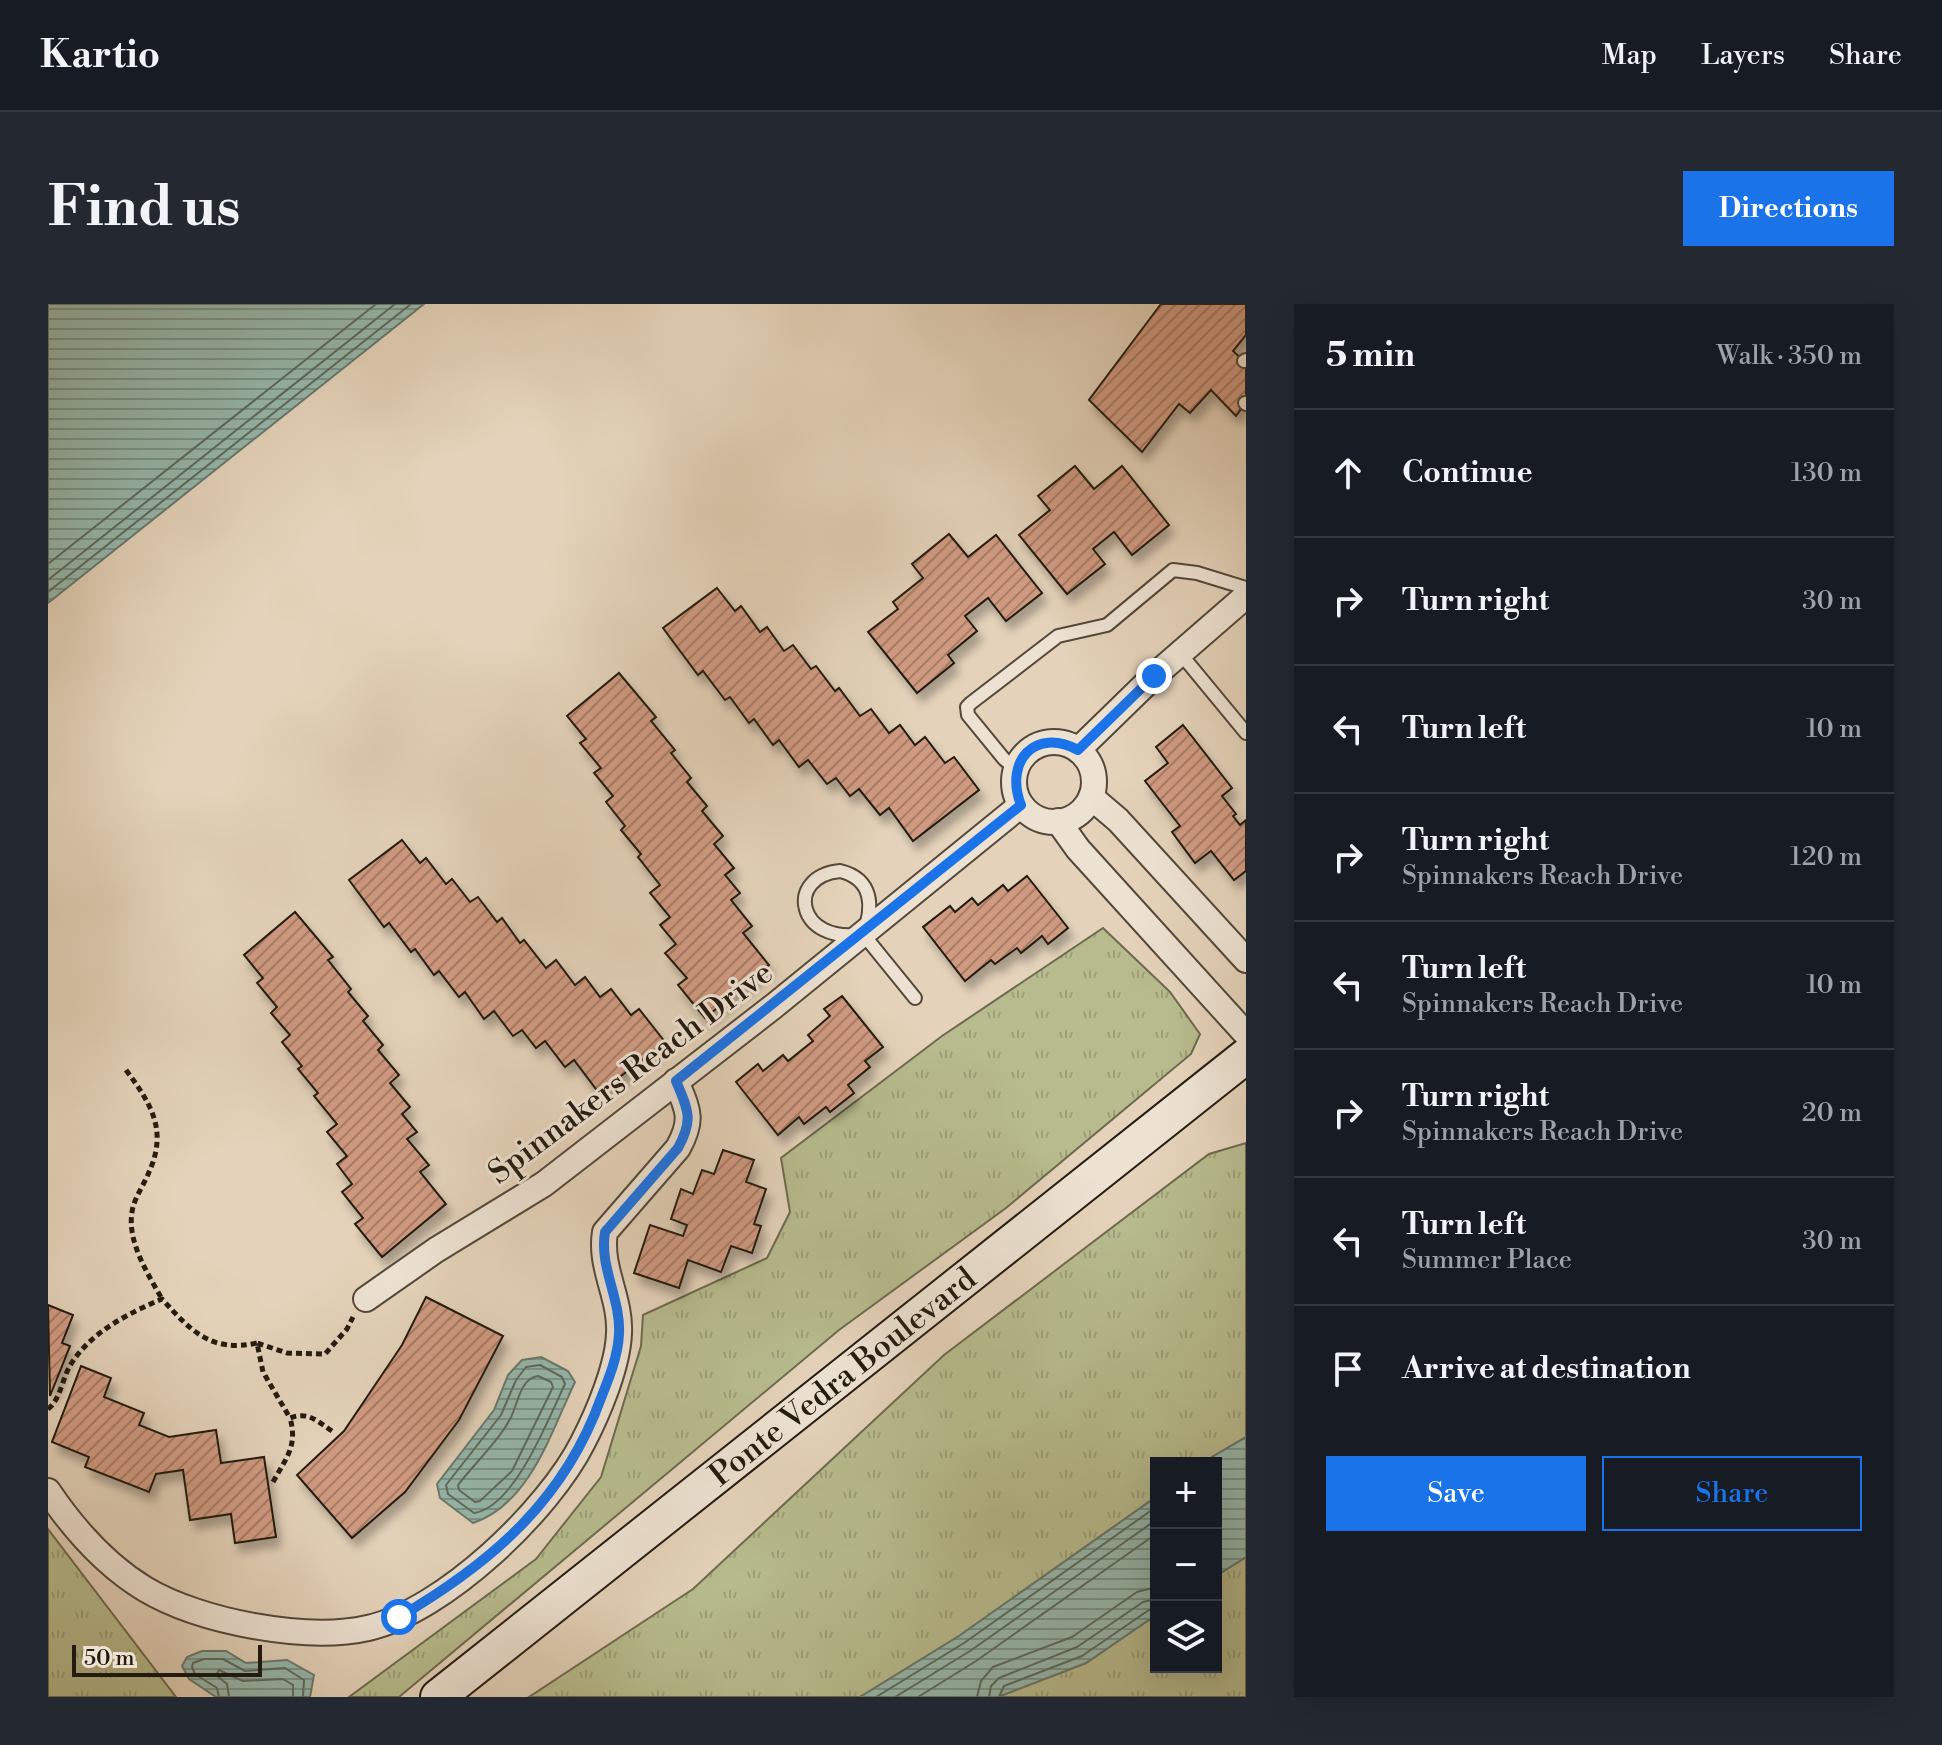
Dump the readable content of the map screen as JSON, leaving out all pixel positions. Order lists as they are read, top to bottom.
{
  "streets": {
    "street": ["Spinnakers Reach Drive", "Ponte Vedra Boulevard"]
  },
  "scale_bar": "50 m",
  "page": {
    "header": "Kartio",
    "nav": ["Map", "Layers", "Share"],
    "buttons": [
      "Directions",
      ["Save", "Share"]
    ],
    "title": "Find us",
    "heading": ["5 min", "Walk · 350 m"],
    "list": [
      ["Continue", "130 m"],
      ["Turn right", "30 m"],
      ["Turn left", "10 m"],
      ["Turn right", "Spinnakers Reach Drive", "120 m"],
      ["Turn left", "Spinnakers Reach Drive", "10 m"],
      ["Turn right", "Spinnakers Reach Drive", "20 m"],
      ["Turn left", "Summer Place", "30 m"],
      "Arrive at destination"
    ],
    "map_buttons": ["+", "−"],
    "scale": "50 m"
  }
}
